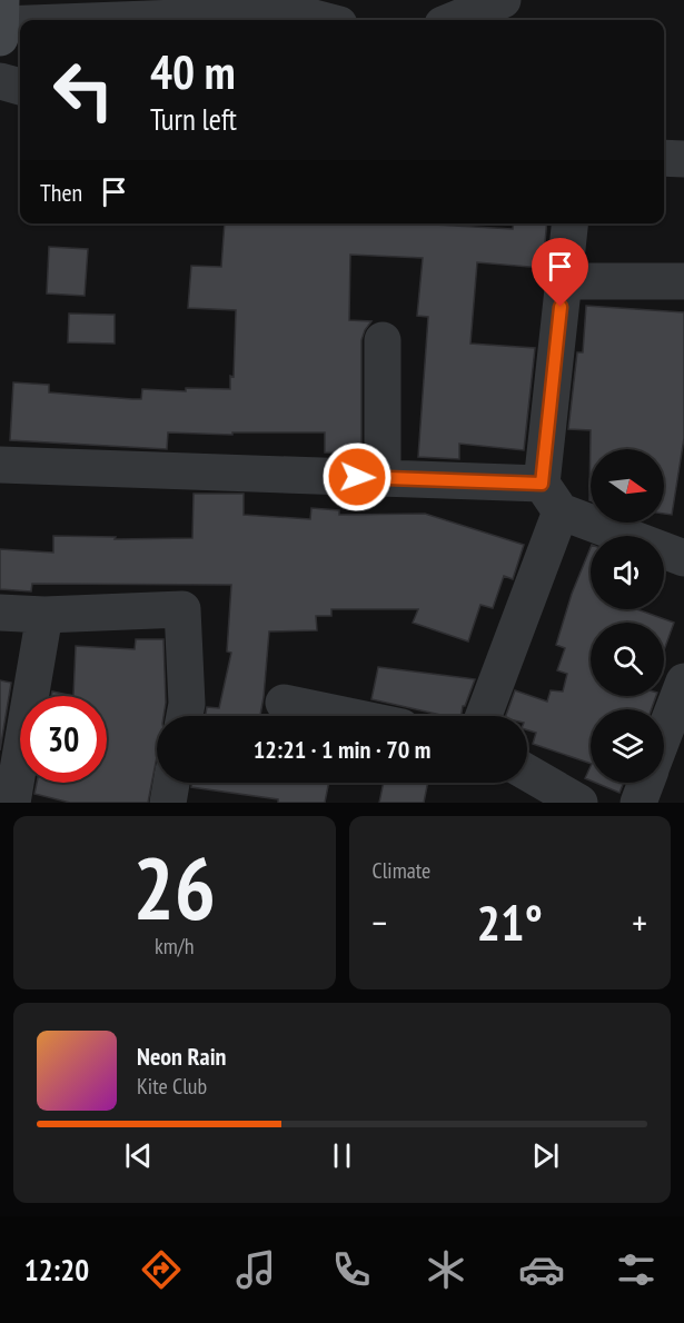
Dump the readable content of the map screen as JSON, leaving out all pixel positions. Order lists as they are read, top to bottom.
{
  "north": "right",
  "page": {
    "turn": ["40 m", "Turn left"],
    "then": "Then",
    "limit": "30",
    "trip": "12:21 · 1 min · 70 m",
    "tile": [
      ["26", "km/h"],
      "Climate"
    ],
    "heat": ["−", "21°", "+"],
    "song": ["Neon Rain", "Kite Club"],
    "tabs": "12:20"
  }
}
